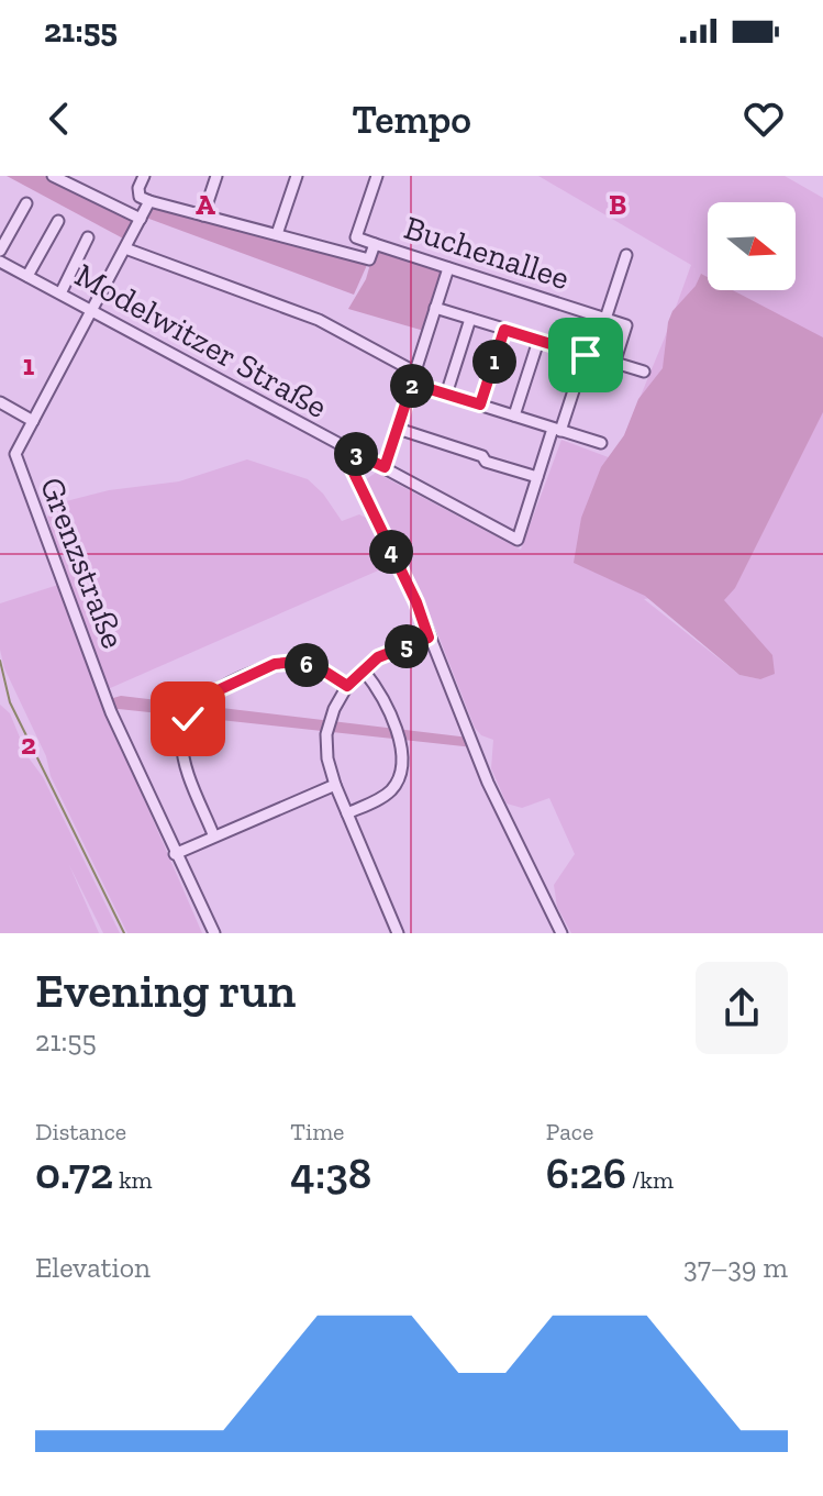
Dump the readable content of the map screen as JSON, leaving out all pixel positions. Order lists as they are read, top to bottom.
{
  "streets": {
    "street": ["Buchenallee", "Modelwitzer Straße", "Grenzstraße"]
  },
  "crossings": [
    ["Buchenallee", "Grenzstraße"],
    ["Modelwitzer Straße", "Grenzstraße"]
  ],
  "north": "right",
  "page": {
    "status": "21:55",
    "header": "Tempo",
    "pins": [
      "1",
      "2",
      "3",
      "4",
      "5",
      "6"
    ],
    "heading": ["Evening run", "21:55"],
    "stats": [
      ["Distance", "0.72 km"],
      ["Time", "4:38"],
      ["Pace", "6:26 /km"]
    ],
    "chart": ["Elevation", "37–39 m"]
  },
  "grid": {
    "columns": ["A", "B"],
    "rows": ["1", "2"]
  }
}
